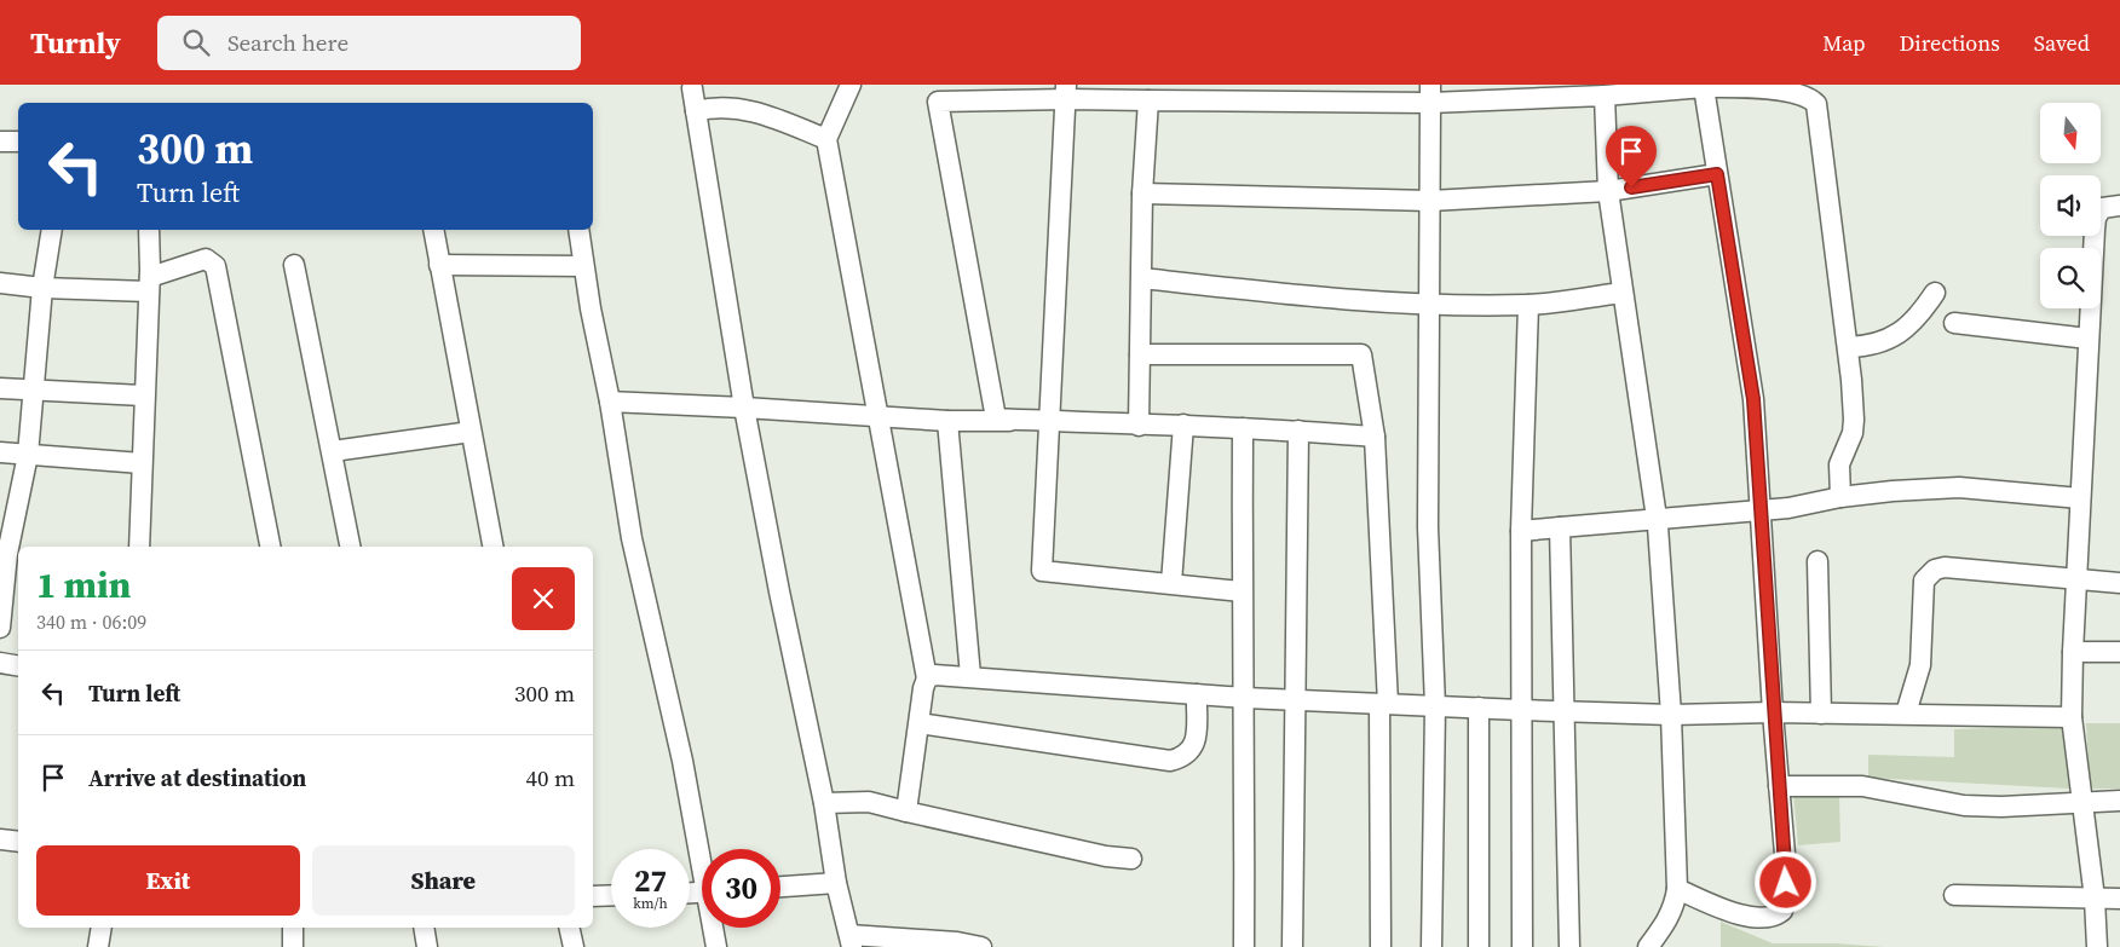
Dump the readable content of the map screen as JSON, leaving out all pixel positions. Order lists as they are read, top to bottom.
{
  "north": "bottom",
  "page": {
    "header": "Turnly",
    "search": "Search here",
    "nav": ["Map", "Directions", "Saved"],
    "turn": ["300 m", "Turn left"],
    "heading": ["1 min", "340 m · 06:09"],
    "list": [
      {
        "name": "Turn left",
        "value": "300 m"
      },
      {
        "name": "Arrive at destination",
        "value": "40 m"
      }
    ],
    "buttons": ["Exit", "Share"],
    "speed": "27 km/h",
    "limit": "30"
  }
}
